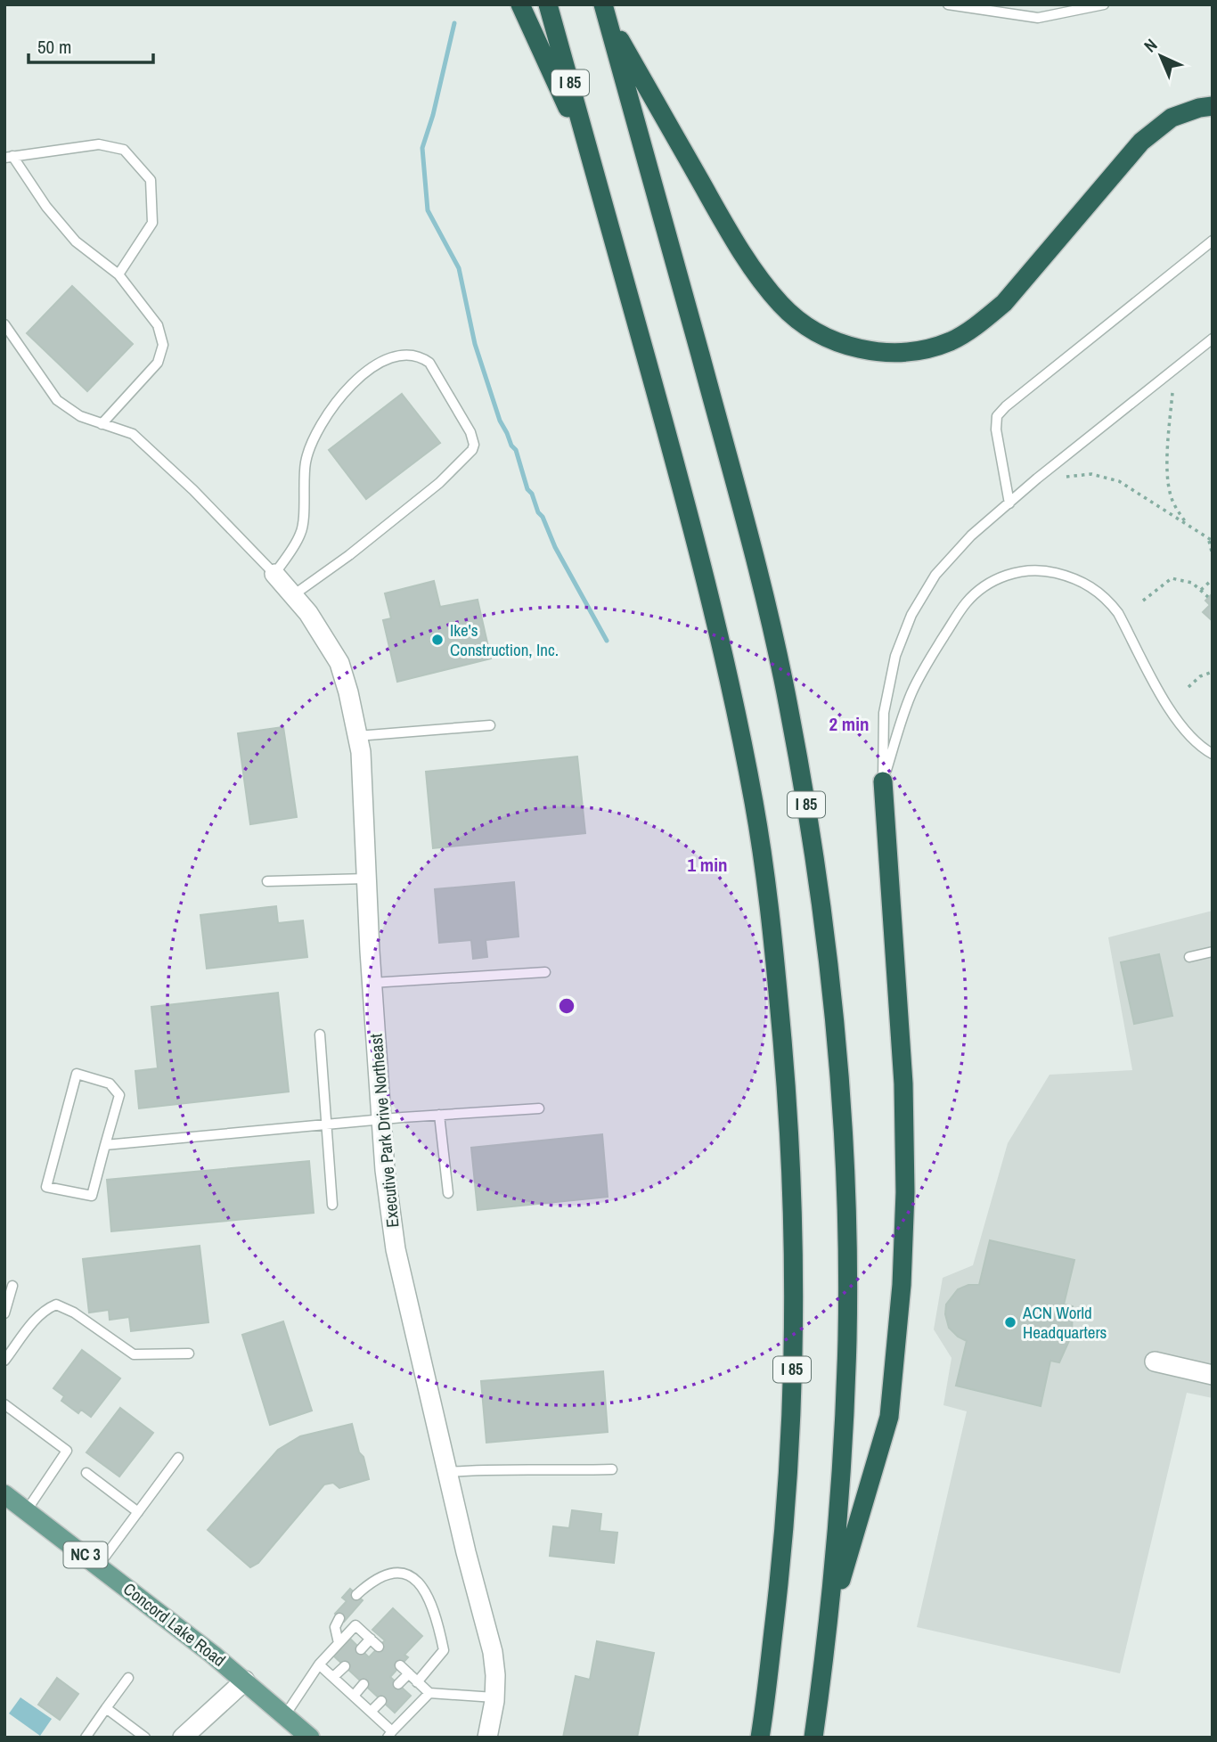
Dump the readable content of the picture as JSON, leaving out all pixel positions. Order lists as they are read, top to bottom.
{
  "streets": {
    "highway": ["I 85"],
    "main road": ["NC 3", "Concord Lake Road"],
    "street": ["Executive Park Drive Northeast"]
  },
  "places": ["Ike's Construction, Inc.", "ACN World Headquarters"],
  "scale_bar": "50 m",
  "north": "top left",
  "rings": ["2 min", "1 min"]
}
